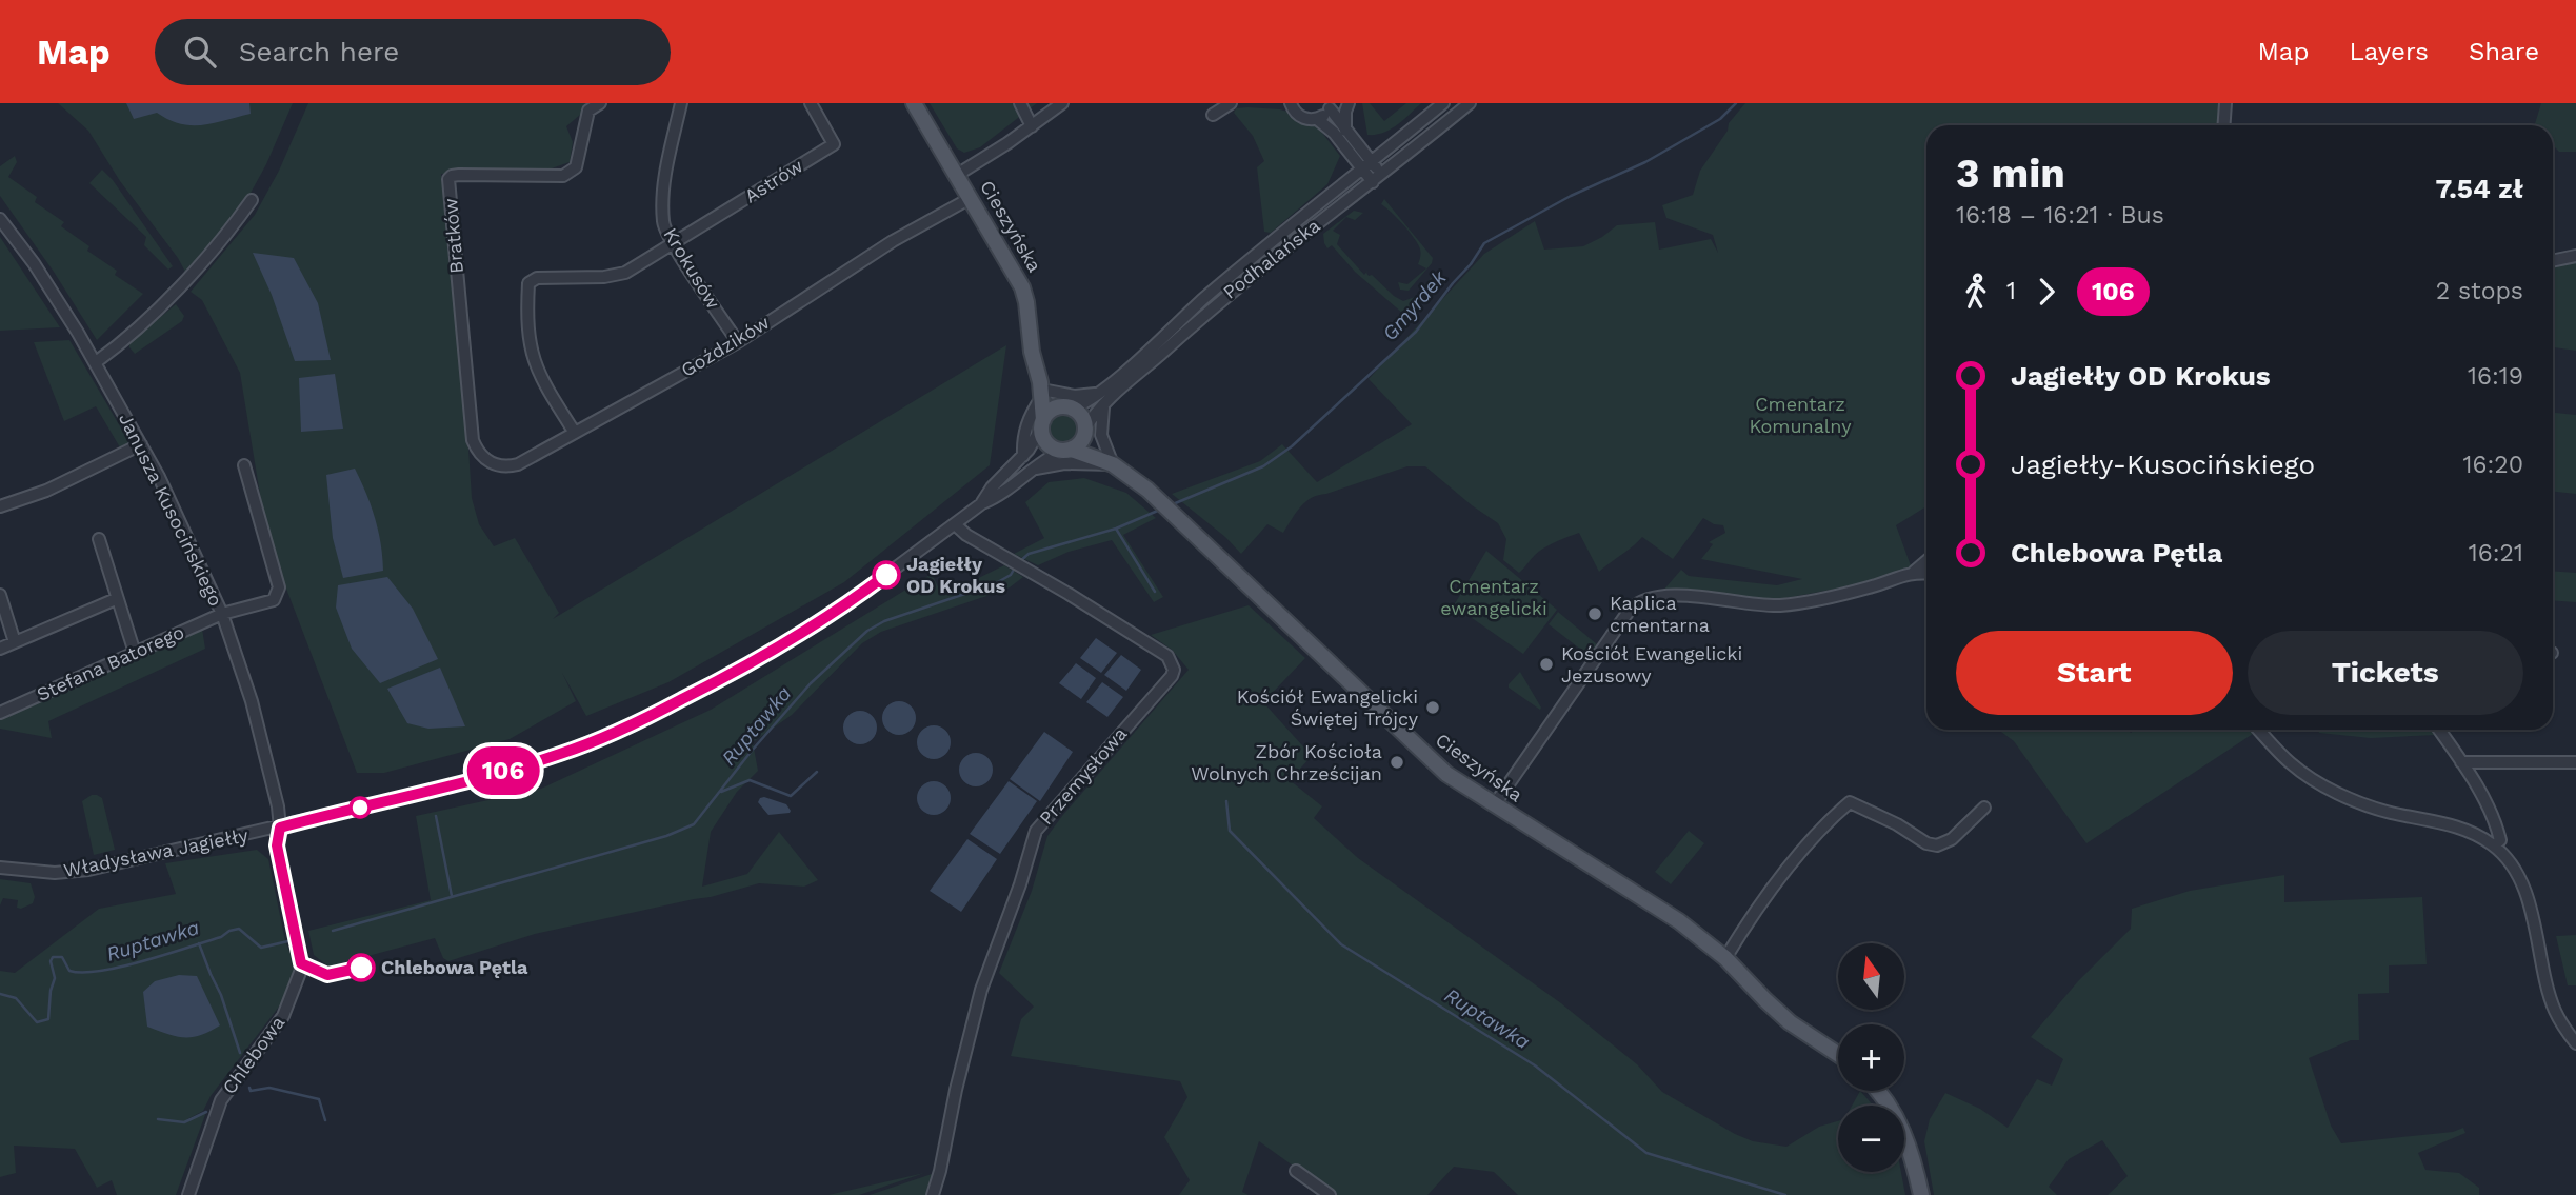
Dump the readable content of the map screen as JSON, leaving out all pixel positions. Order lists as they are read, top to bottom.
{
  "streets": {
    "main road": ["Cieszyńska"],
    "street": [
      "Astrów",
      "Bratków",
      "Podhalańska",
      "Krokusów",
      "Goździków",
      "Janusza Kusocińskiego",
      "Stefana Batorego",
      "Przemysłowa",
      "Władysława Jagiełły",
      "Chlebowa"
    ]
  },
  "crossings": [
    ["Astrów", "Krokusów"],
    ["Cieszyńska", "Podhalańska"],
    ["Cieszyńska", "Goździków"],
    ["Cieszyńska", "Władysława Jagiełły"],
    ["Bratków", "Goździków"],
    ["Podhalańska", "Władysława Jagiełły"],
    ["Krokusów", "Goździków"],
    ["Janusza Kusocińskiego", "Stefana Batorego"],
    ["Janusza Kusocińskiego", "Władysława Jagiełły"],
    ["Janusza Kusocińskiego", "Chlebowa"],
    ["Przemysłowa", "Władysława Jagiełły"],
    ["Władysława Jagiełły", "Chlebowa"]
  ],
  "water": ["Gmyrdek", "Ruptawka"],
  "parks": ["Cmentarz Komunalny", "Cmentarz ewangelicki"],
  "places": [
    "Jagiełły OD Krokus",
    "Kaplica cmentarna",
    "Kościół Ewangelicki Jezusowy",
    "Kościół Ewangelicki Świętej Trójcy",
    "Zbór Kościoła Wolnych Chrześcijan",
    "Chlebowa Pętla"
  ],
  "lines": ["bus line 106"],
  "north": "top",
  "page": {
    "header": "Map",
    "search": "Search here",
    "nav": ["Map", "Layers", "Share"],
    "on_map": "106",
    "heading": ["3 min", "16:18 – 16:21 · Bus", "7.54 zł"],
    "legs": ["1", "106", "2 stops"],
    "list": [
      {
        "name": "Jagiełły OD Krokus",
        "value": "16:19"
      },
      {
        "name": "Jagiełły-Kusocińskiego",
        "value": "16:20"
      },
      {
        "name": "Chlebowa Pętla",
        "value": "16:21"
      }
    ],
    "buttons": ["Start", "Tickets"],
    "map_buttons": ["+", "−"]
  }
}
